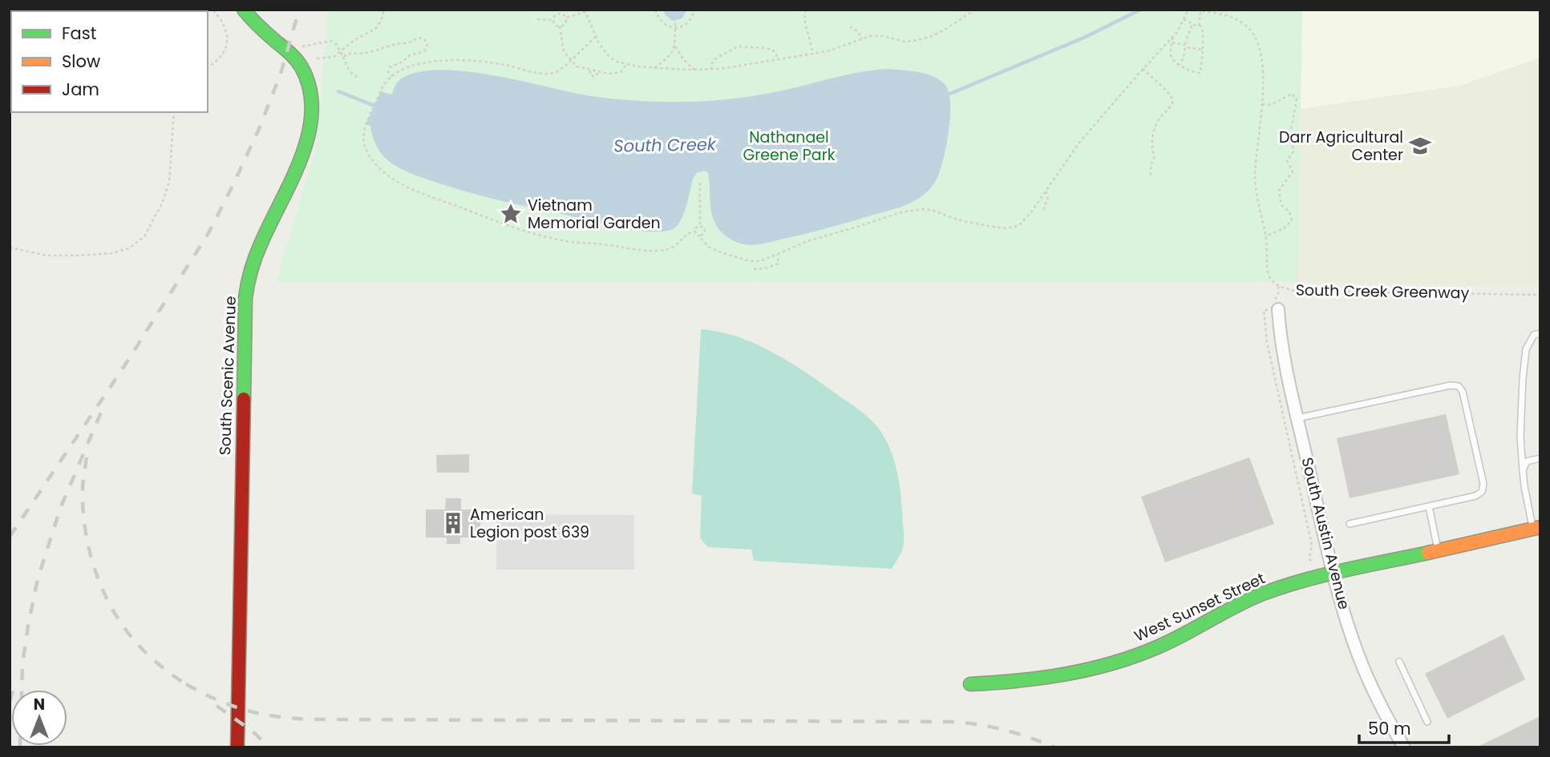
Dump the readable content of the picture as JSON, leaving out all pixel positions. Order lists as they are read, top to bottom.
{
  "streets": {
    "main road": ["South Scenic Avenue", "West Sunset Street"],
    "street": ["South Austin Avenue"],
    "path": ["South Creek Greenway"]
  },
  "crossings": [
    ["South Austin Avenue", "West Sunset Street"]
  ],
  "water": ["South Creek"],
  "parks": ["Nathanael Greene Park"],
  "places": {
    "school or university": ["Darr Agricultural Center"],
    "place": ["Vietnam Memorial Garden"],
    "building": ["American Legion post 639"]
  },
  "legend": ["Fast", "Slow", "Jam"],
  "scale_bar": "50 m",
  "north": "top"
}
